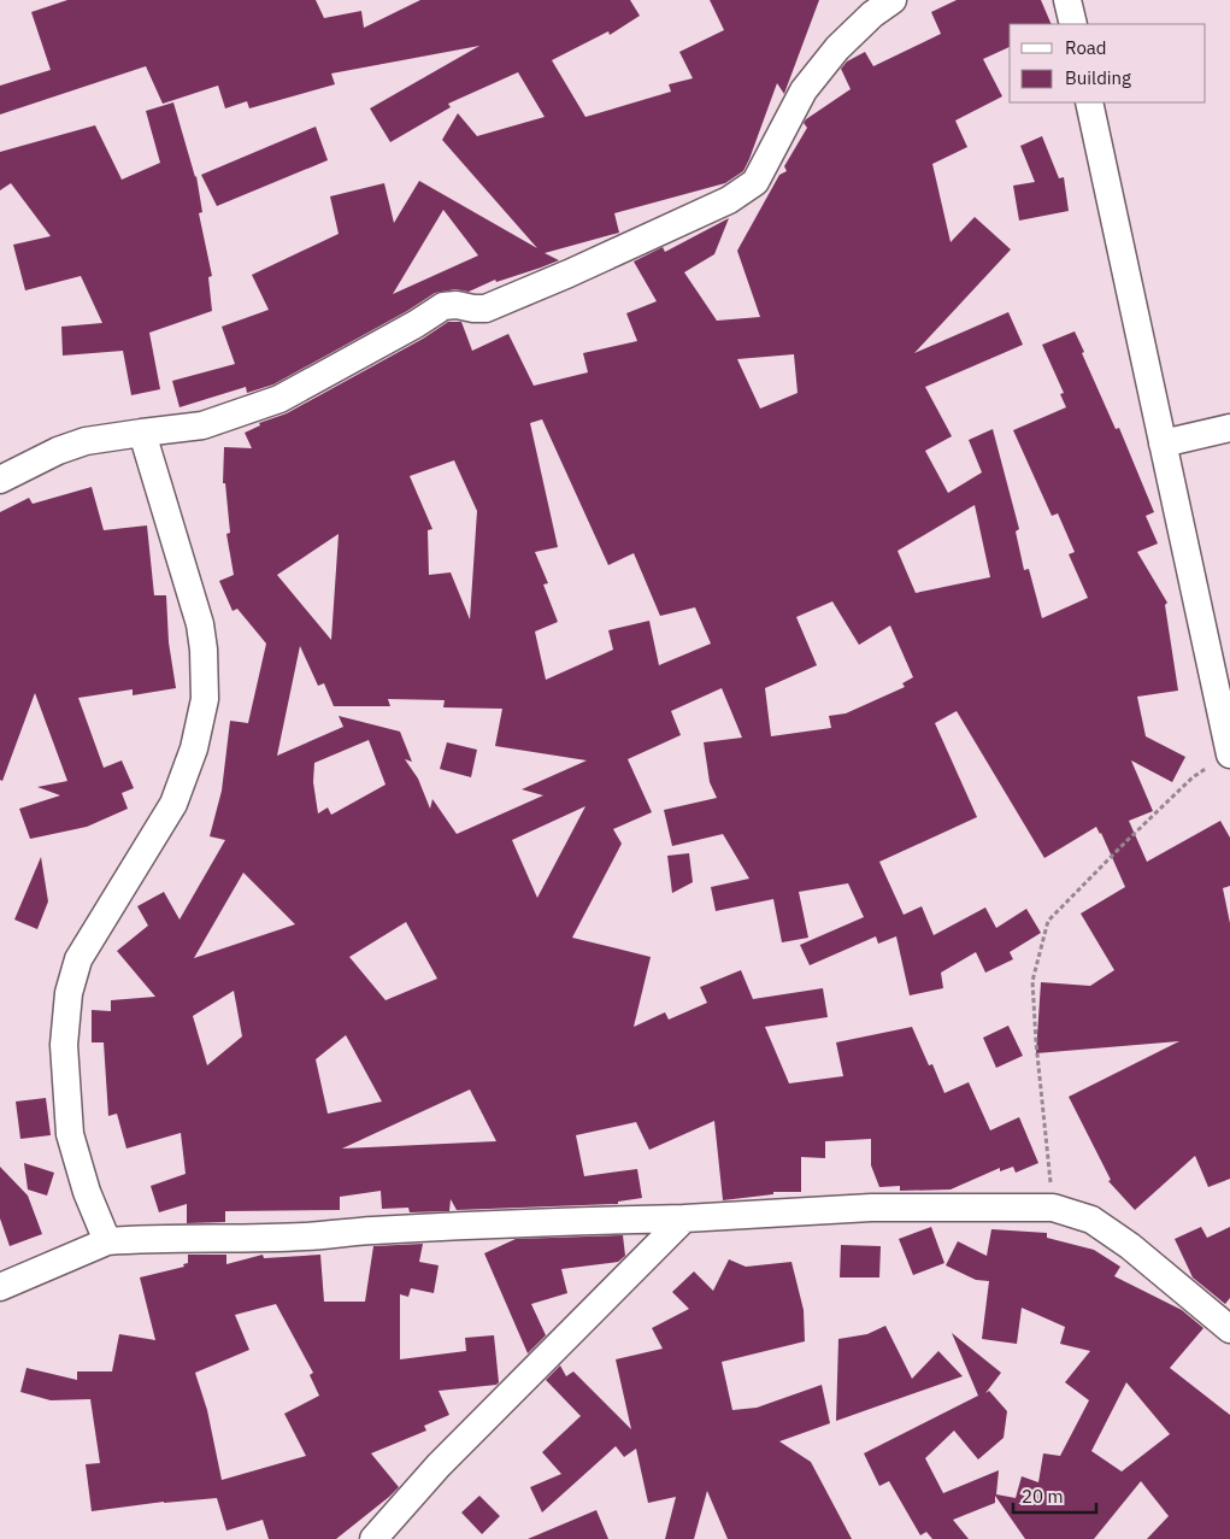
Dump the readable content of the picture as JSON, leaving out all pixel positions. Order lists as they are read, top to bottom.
{
  "legend": ["Road", "Building"],
  "scale_bar": "20 m"
}
